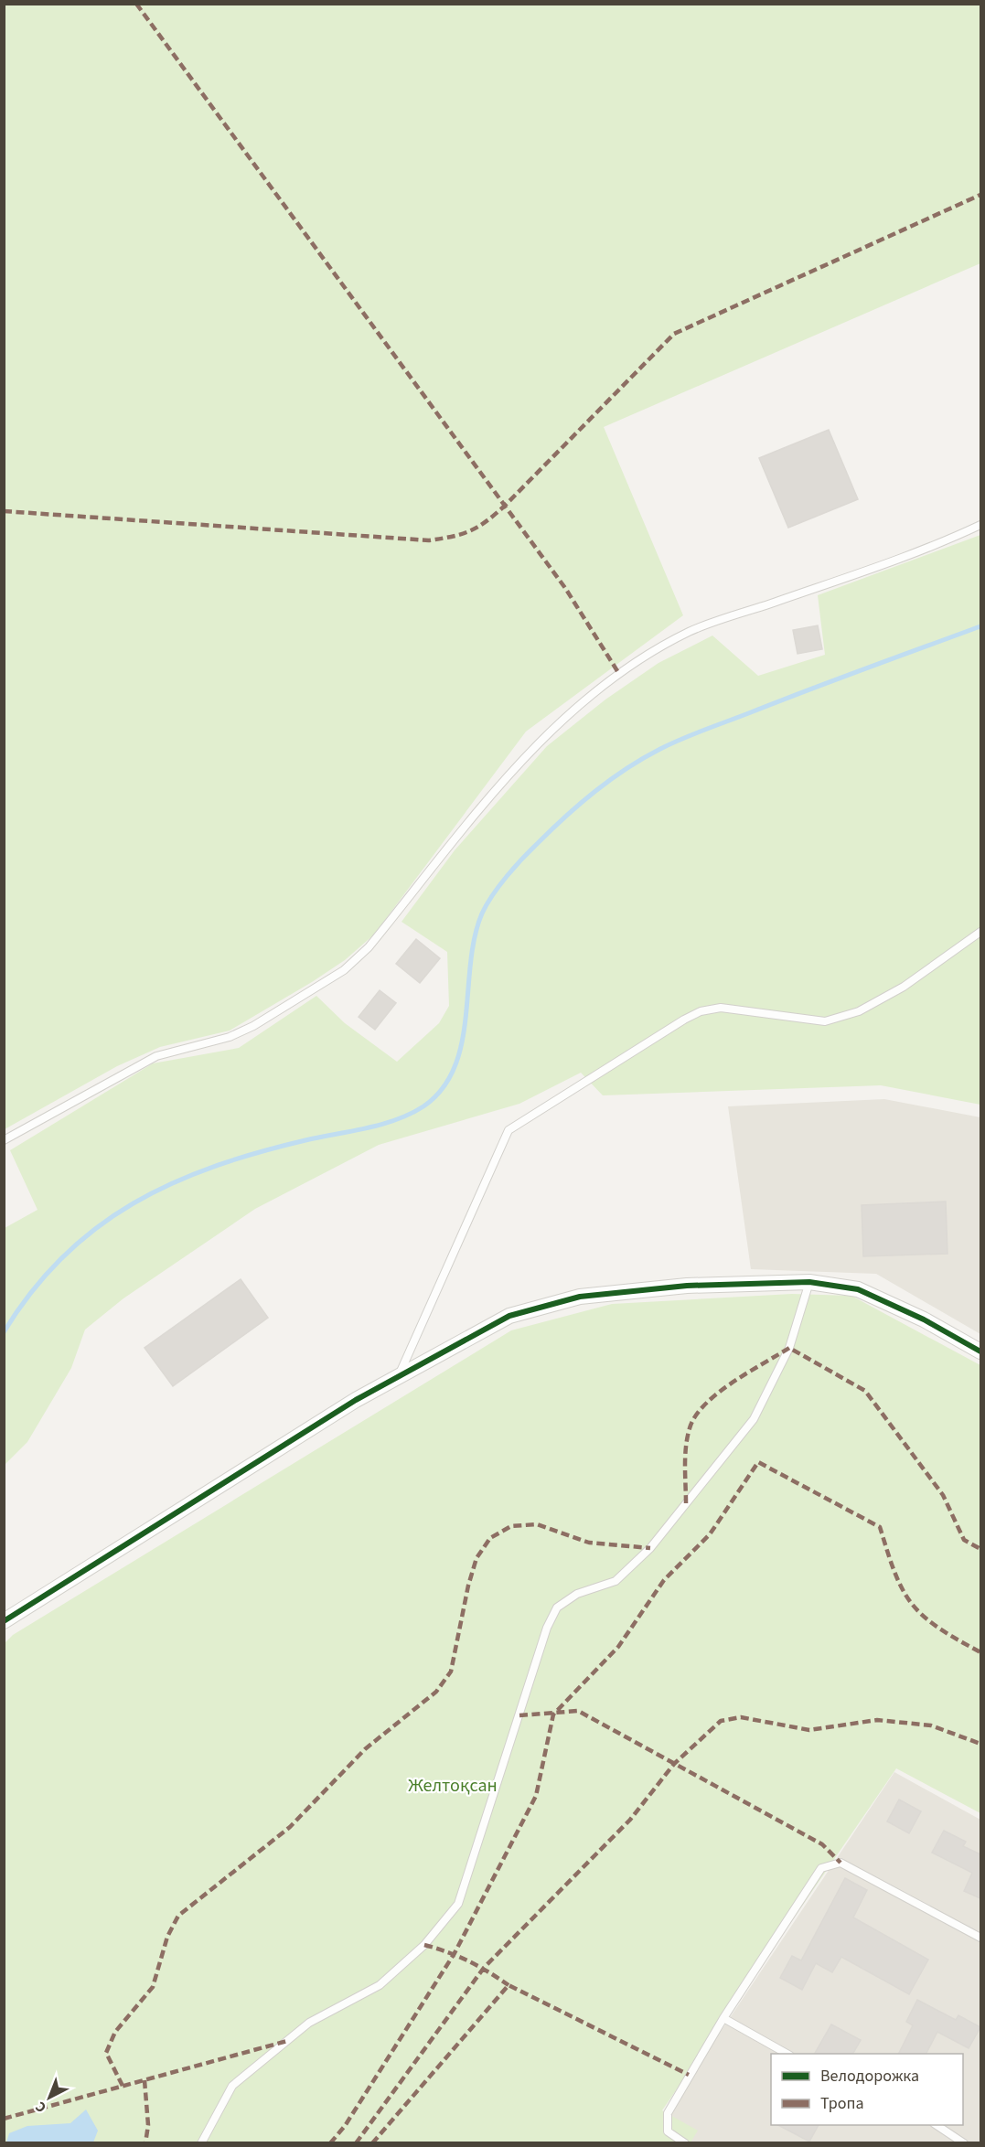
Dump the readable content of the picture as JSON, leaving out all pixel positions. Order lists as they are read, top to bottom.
{
  "parks": ["Желтоқсан"],
  "legend": ["Велодорожка", "Тропа"],
  "north": "bottom left"
}
